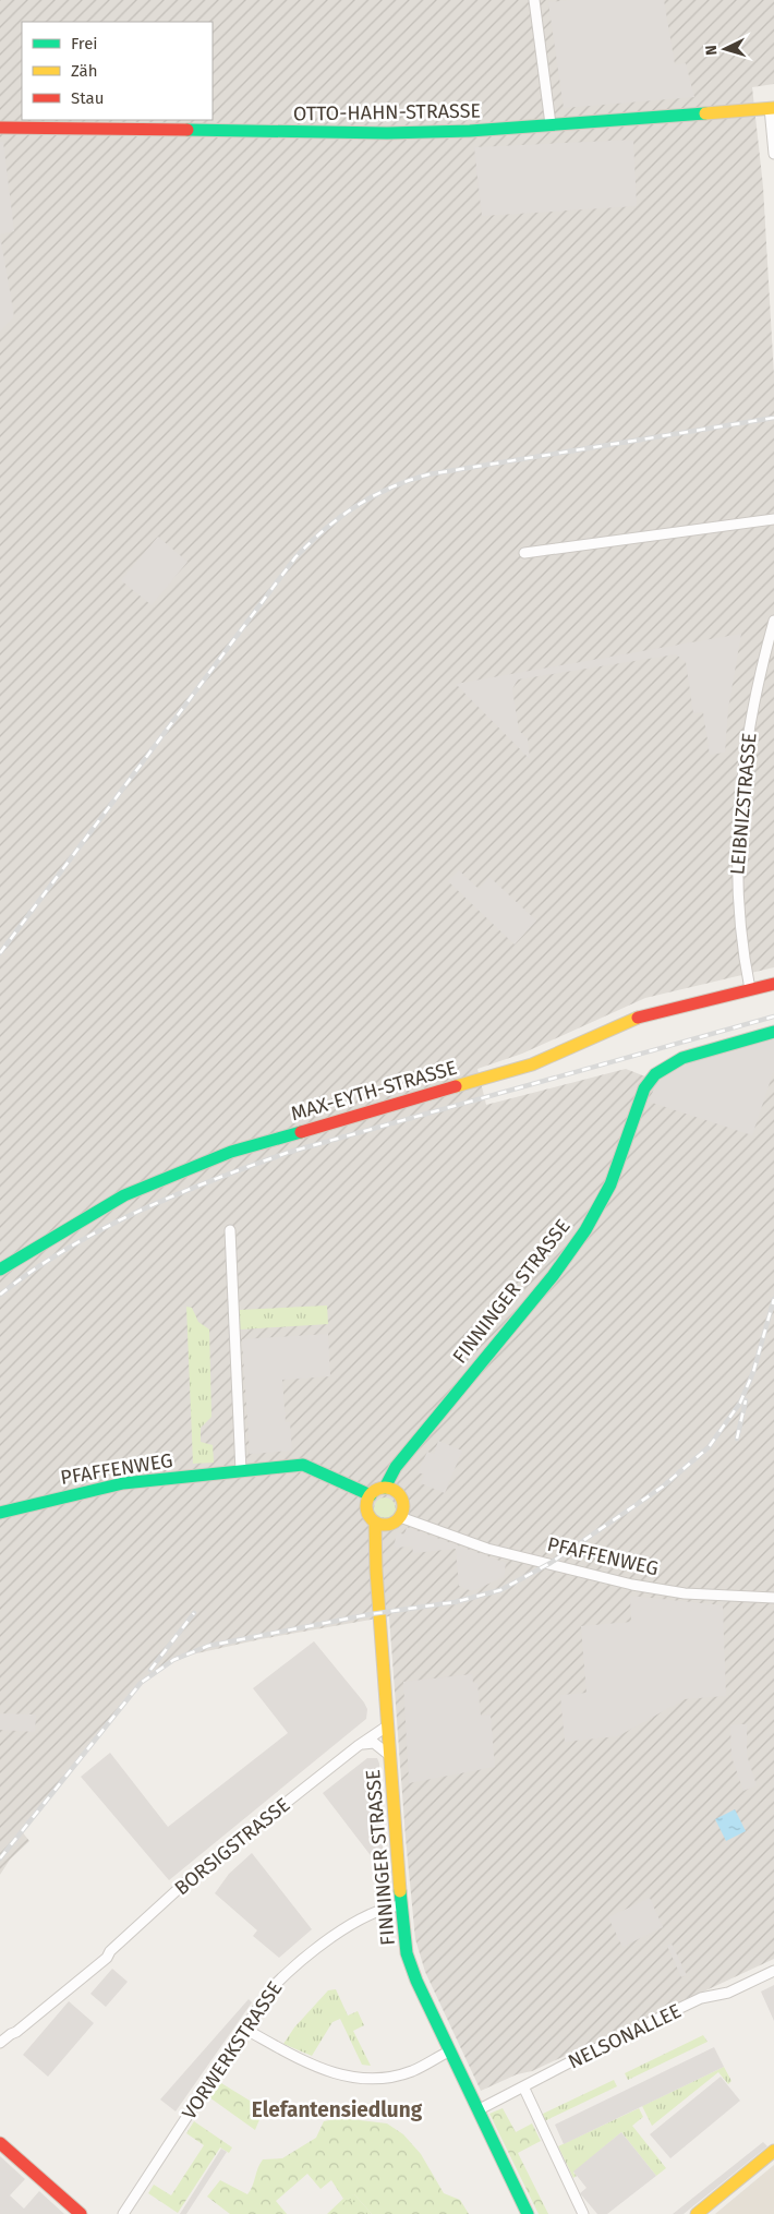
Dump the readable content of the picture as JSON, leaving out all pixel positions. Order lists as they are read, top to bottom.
{
  "streets": {
    "street": [
      "OTTO-HAHN-STRASSE",
      "LEIBNIZSTRASSE",
      "MAX-EYTH-STRASSE",
      "FINNINGER STRASSE",
      "PFAFFENWEG",
      "BORSIGSTRASSE",
      "NELSONALLEE",
      "VORWERKSTRASSE"
    ]
  },
  "crossings": [
    ["LEIBNIZSTRASSE", "MAX-EYTH-STRASSE"],
    ["FINNINGER STRASSE", "PFAFFENWEG"],
    ["FINNINGER STRASSE", "BORSIGSTRASSE"],
    ["FINNINGER STRASSE", "NELSONALLEE"],
    ["FINNINGER STRASSE", "VORWERKSTRASSE"]
  ],
  "districts": ["Elefantensiedlung"],
  "legend": ["Frei", "Zäh", "Stau"],
  "north": "left"
}
